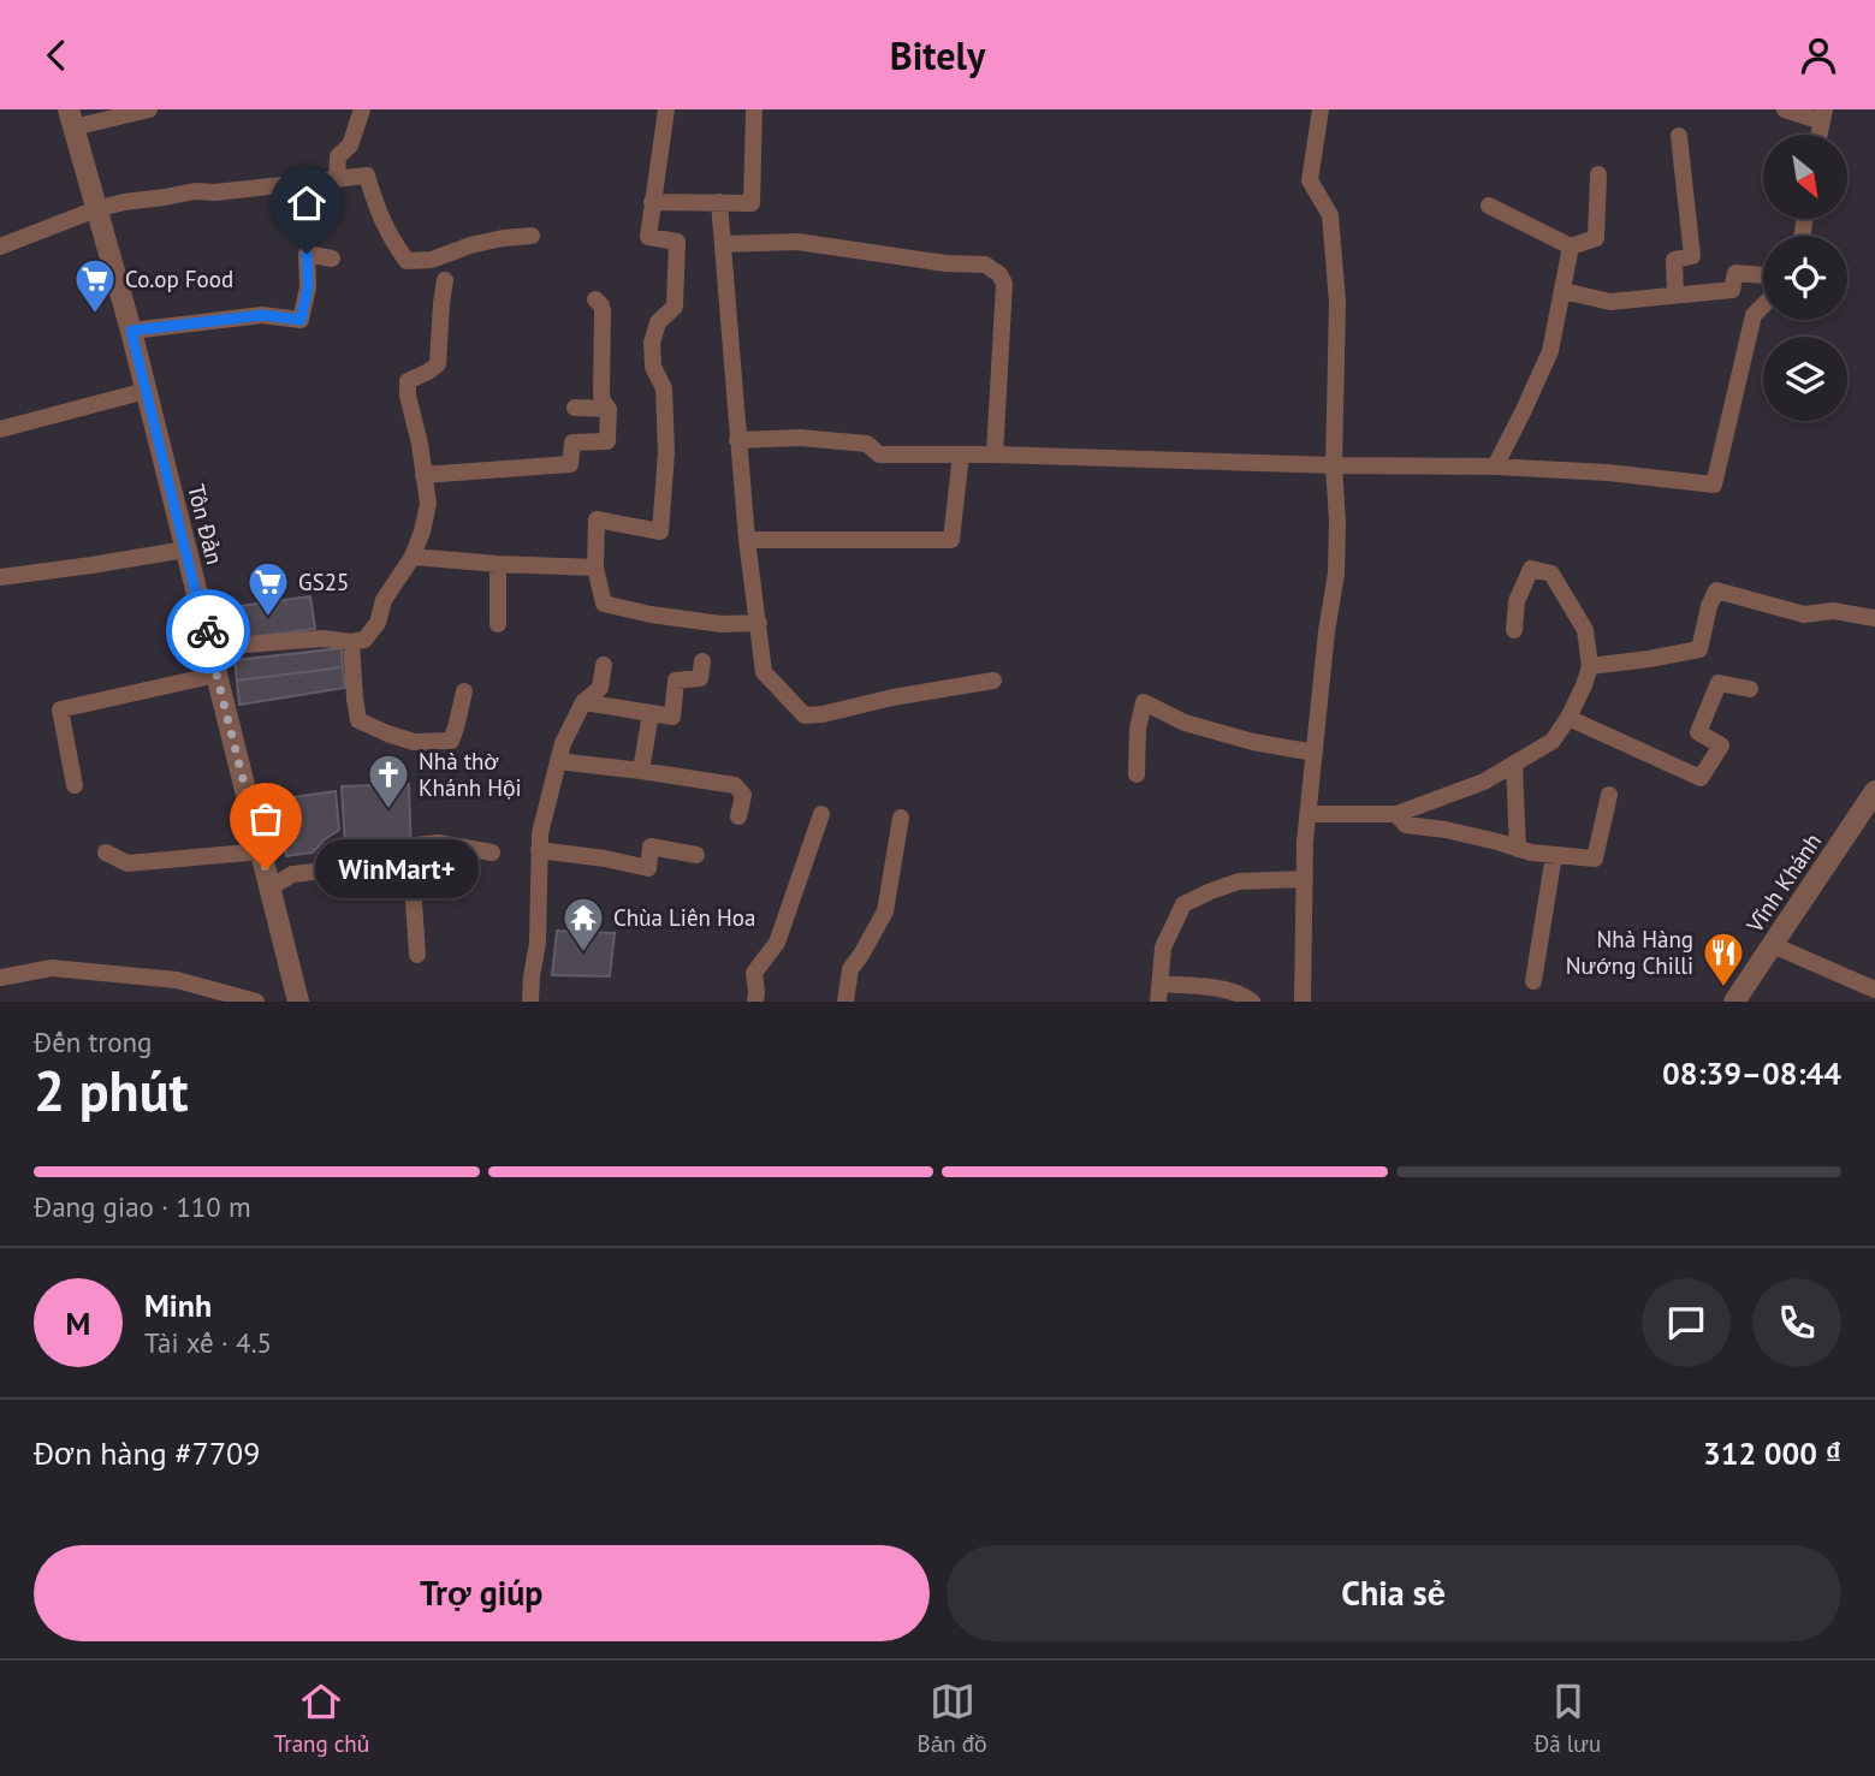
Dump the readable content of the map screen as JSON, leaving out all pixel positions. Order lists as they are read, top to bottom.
{
  "streets": {
    "street": ["Tôn Đản", "Vĩnh Khánh"]
  },
  "places": {
    "supermarket": ["Co.op Food", "GS25"],
    "church": ["Nhà thờ Khánh Hội"],
    "other": ["WinMart+"],
    "temple": ["Chùa Liên Hoa"],
    "restaurant": ["Nhà Hàng Nướng Chilli"]
  },
  "north": "bottom right",
  "page": {
    "header": "Bitely",
    "bubble": "WinMart+",
    "heading": ["2 phút", "Đến trong", "08:39–08:44"],
    "panel": [
      "Minh",
      "Tài xế · 4.5",
      "Đơn hàng #7709",
      "312 000 ₫"
    ],
    "bar": "Đang giao · 110 m",
    "round": "M",
    "buttons": ["Trợ giúp", "Chia sẻ"],
    "tabs": ["Trang chủ", "Bản đồ", "Đã lưu"]
  }
}
